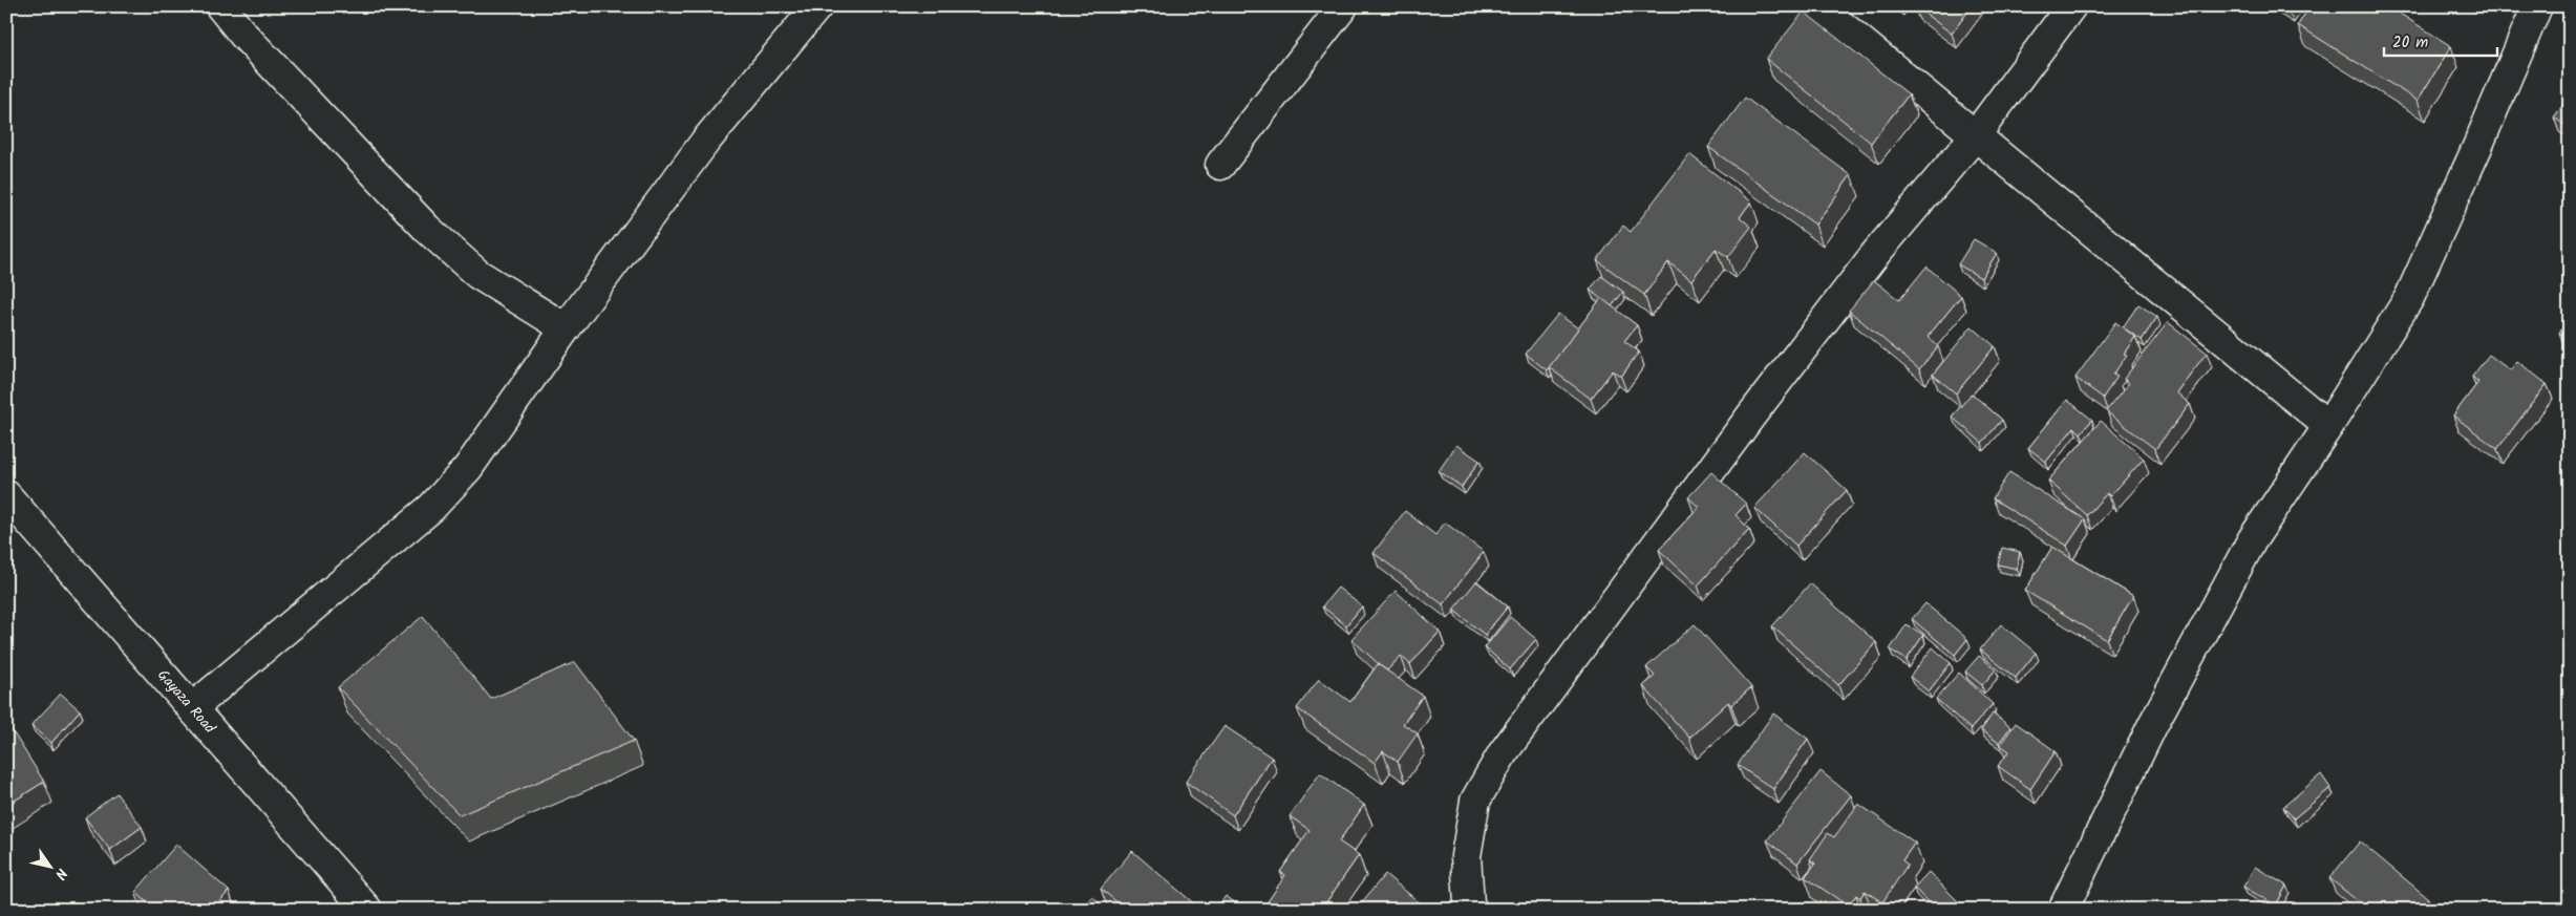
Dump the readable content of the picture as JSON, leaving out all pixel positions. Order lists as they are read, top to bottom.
{
  "streets": {
    "street": ["Gayaza Road"]
  },
  "scale_bar": "20 m",
  "north": "bottom right"
}
